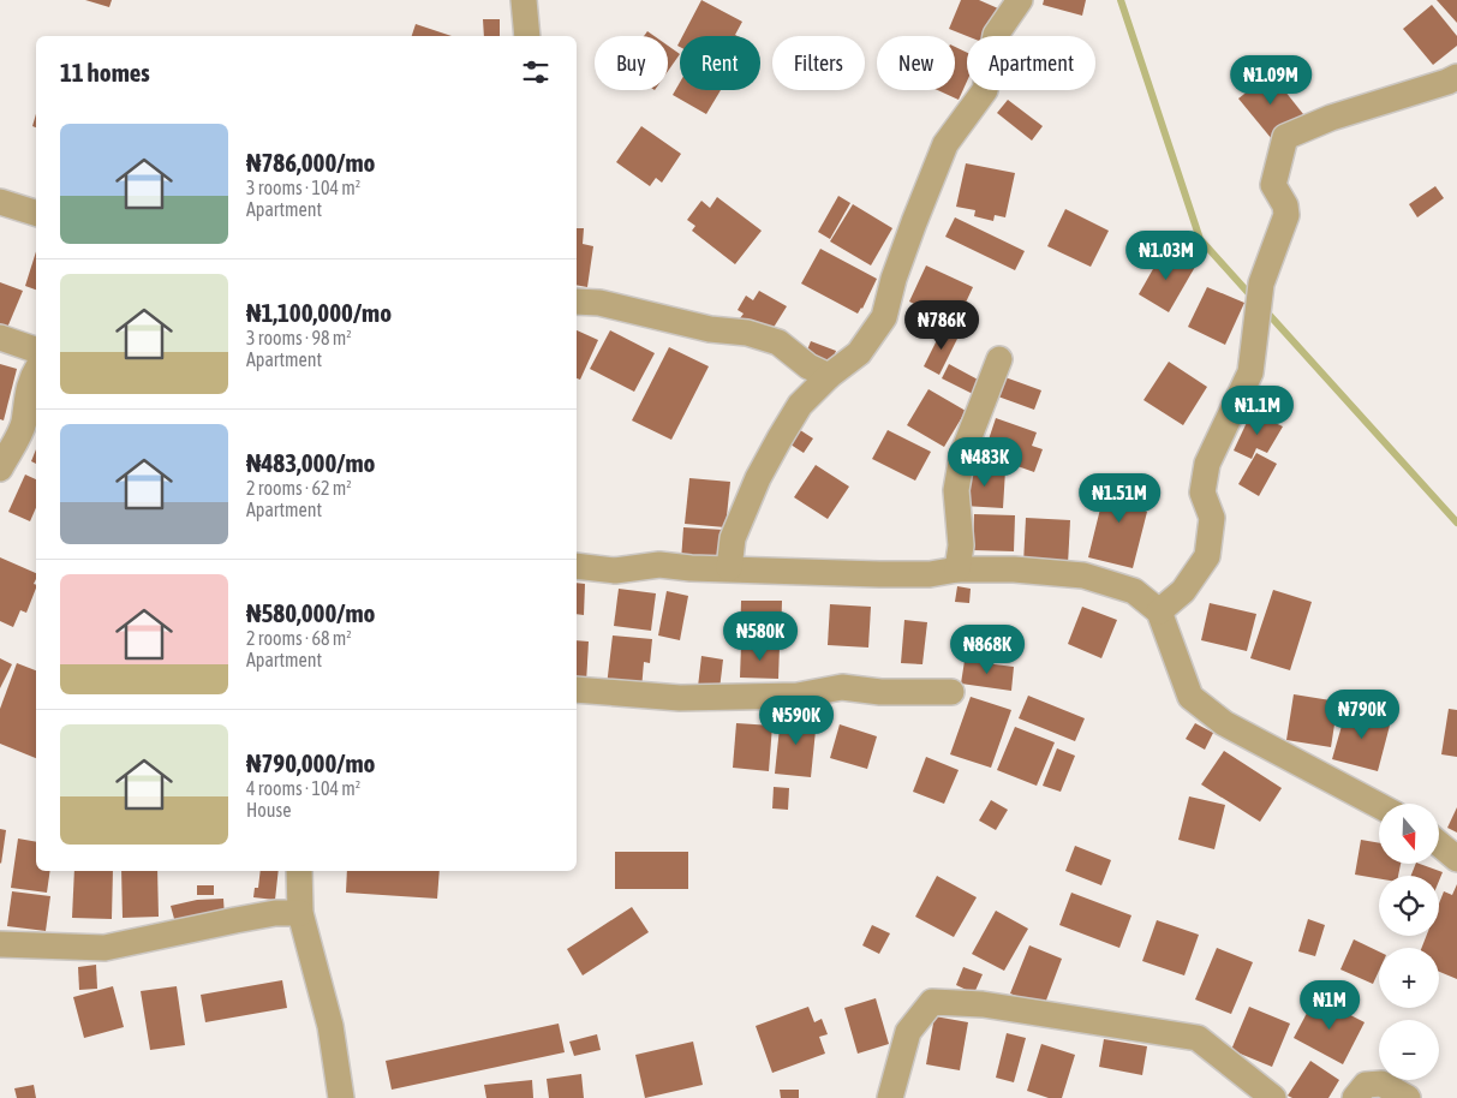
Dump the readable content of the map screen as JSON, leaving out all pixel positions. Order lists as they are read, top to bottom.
{
  "north": "bottom",
  "page": {
    "chip": [
      "Buy",
      "Rent",
      "Filters",
      "New",
      "Apartment"
    ],
    "heading": "11 homes",
    "price": [
      "₦1.09M",
      "₦1.03M",
      "₦786K",
      "₦1.1M",
      "₦483K",
      "₦1.51M",
      "₦580K",
      "₦868K",
      "₦790K",
      "₦590K",
      "₦1M"
    ],
    "list": [
      {
        "name": "₦786,000/mo",
        "note": "3 rooms · 104 m² · Apartment"
      },
      {
        "name": "₦1,100,000/mo",
        "note": "3 rooms · 98 m² · Apartment"
      },
      {
        "name": "₦483,000/mo",
        "note": "2 rooms · 62 m² · Apartment"
      },
      {
        "name": "₦580,000/mo",
        "note": "2 rooms · 68 m² · Apartment"
      },
      {
        "name": "₦790,000/mo",
        "note": "4 rooms · 104 m² · House"
      }
    ],
    "map_buttons": ["+", "−"]
  }
}
